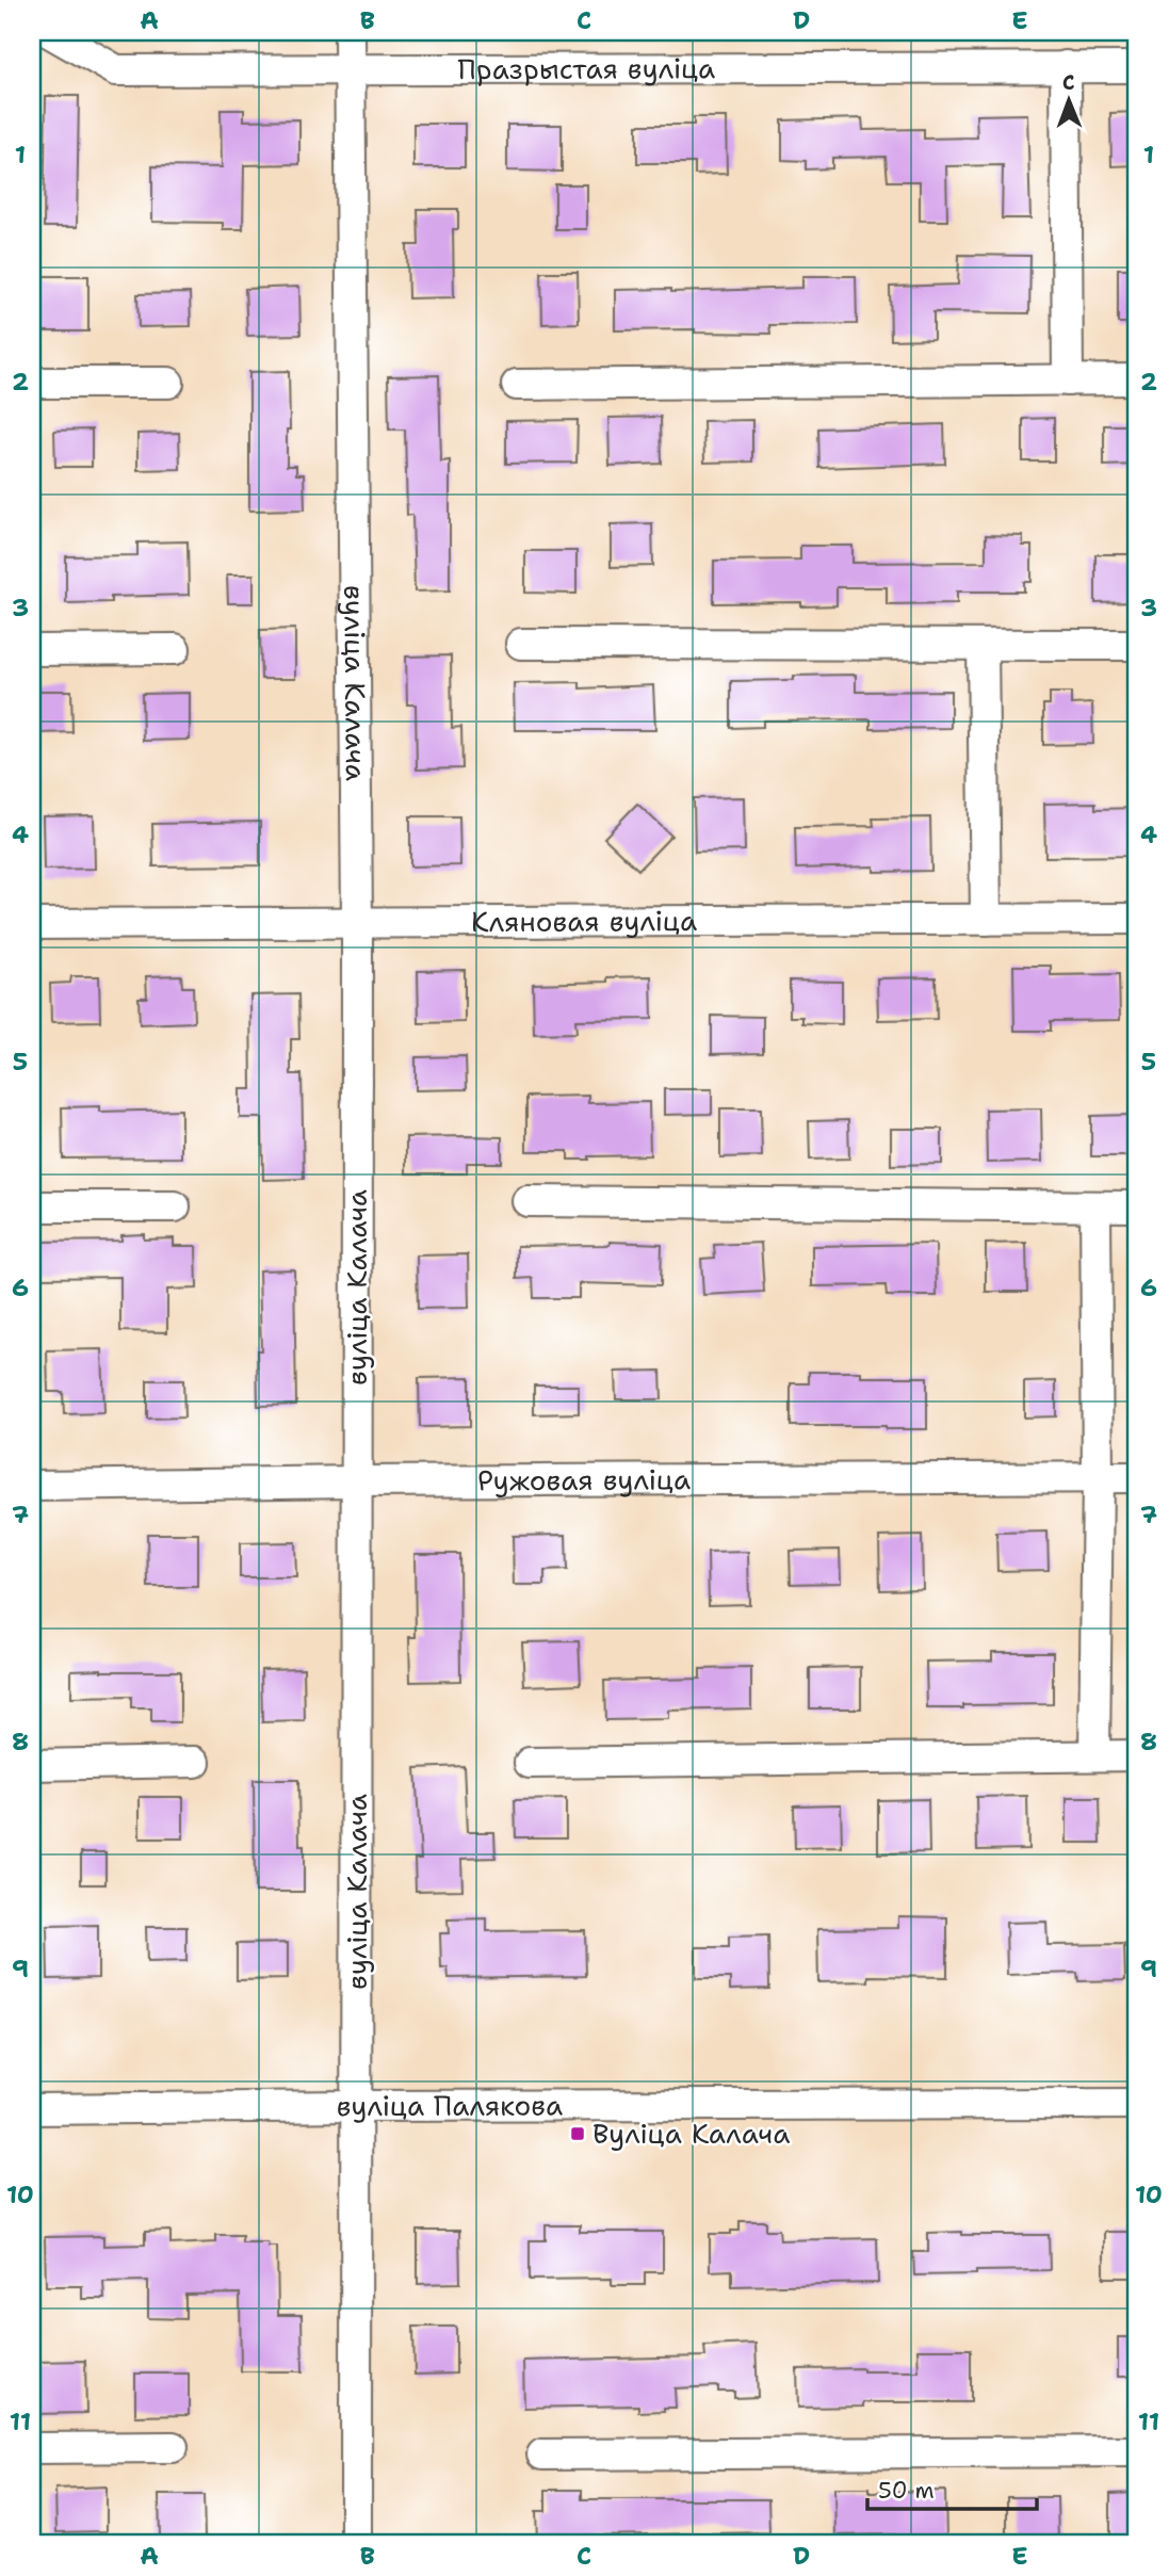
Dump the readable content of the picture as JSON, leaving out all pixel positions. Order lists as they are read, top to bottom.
{
  "streets": {
    "street": [
      "Празрыстая вуліца",
      "вуліца Калача",
      "Кляновая вуліца",
      "Ружовая вуліца",
      "вуліца Палякова"
    ]
  },
  "crossings": [
    ["Празрыстая вуліца", "вуліца Калача"],
    ["вуліца Калача", "Кляновая вуліца"],
    ["вуліца Калача", "Ружовая вуліца"],
    ["вуліца Калача", "вуліца Палякова"]
  ],
  "places": {
    "transit": ["Вуліца Калача"]
  },
  "scale_bar": "50 m",
  "north": "top",
  "grid": {
    "columns": [
      "A",
      "B",
      "C",
      "D",
      "E"
    ],
    "rows": [
      "1",
      "2",
      "3",
      "4",
      "5",
      "6",
      "7",
      "8",
      "9",
      "10",
      "11"
    ]
  }
}
